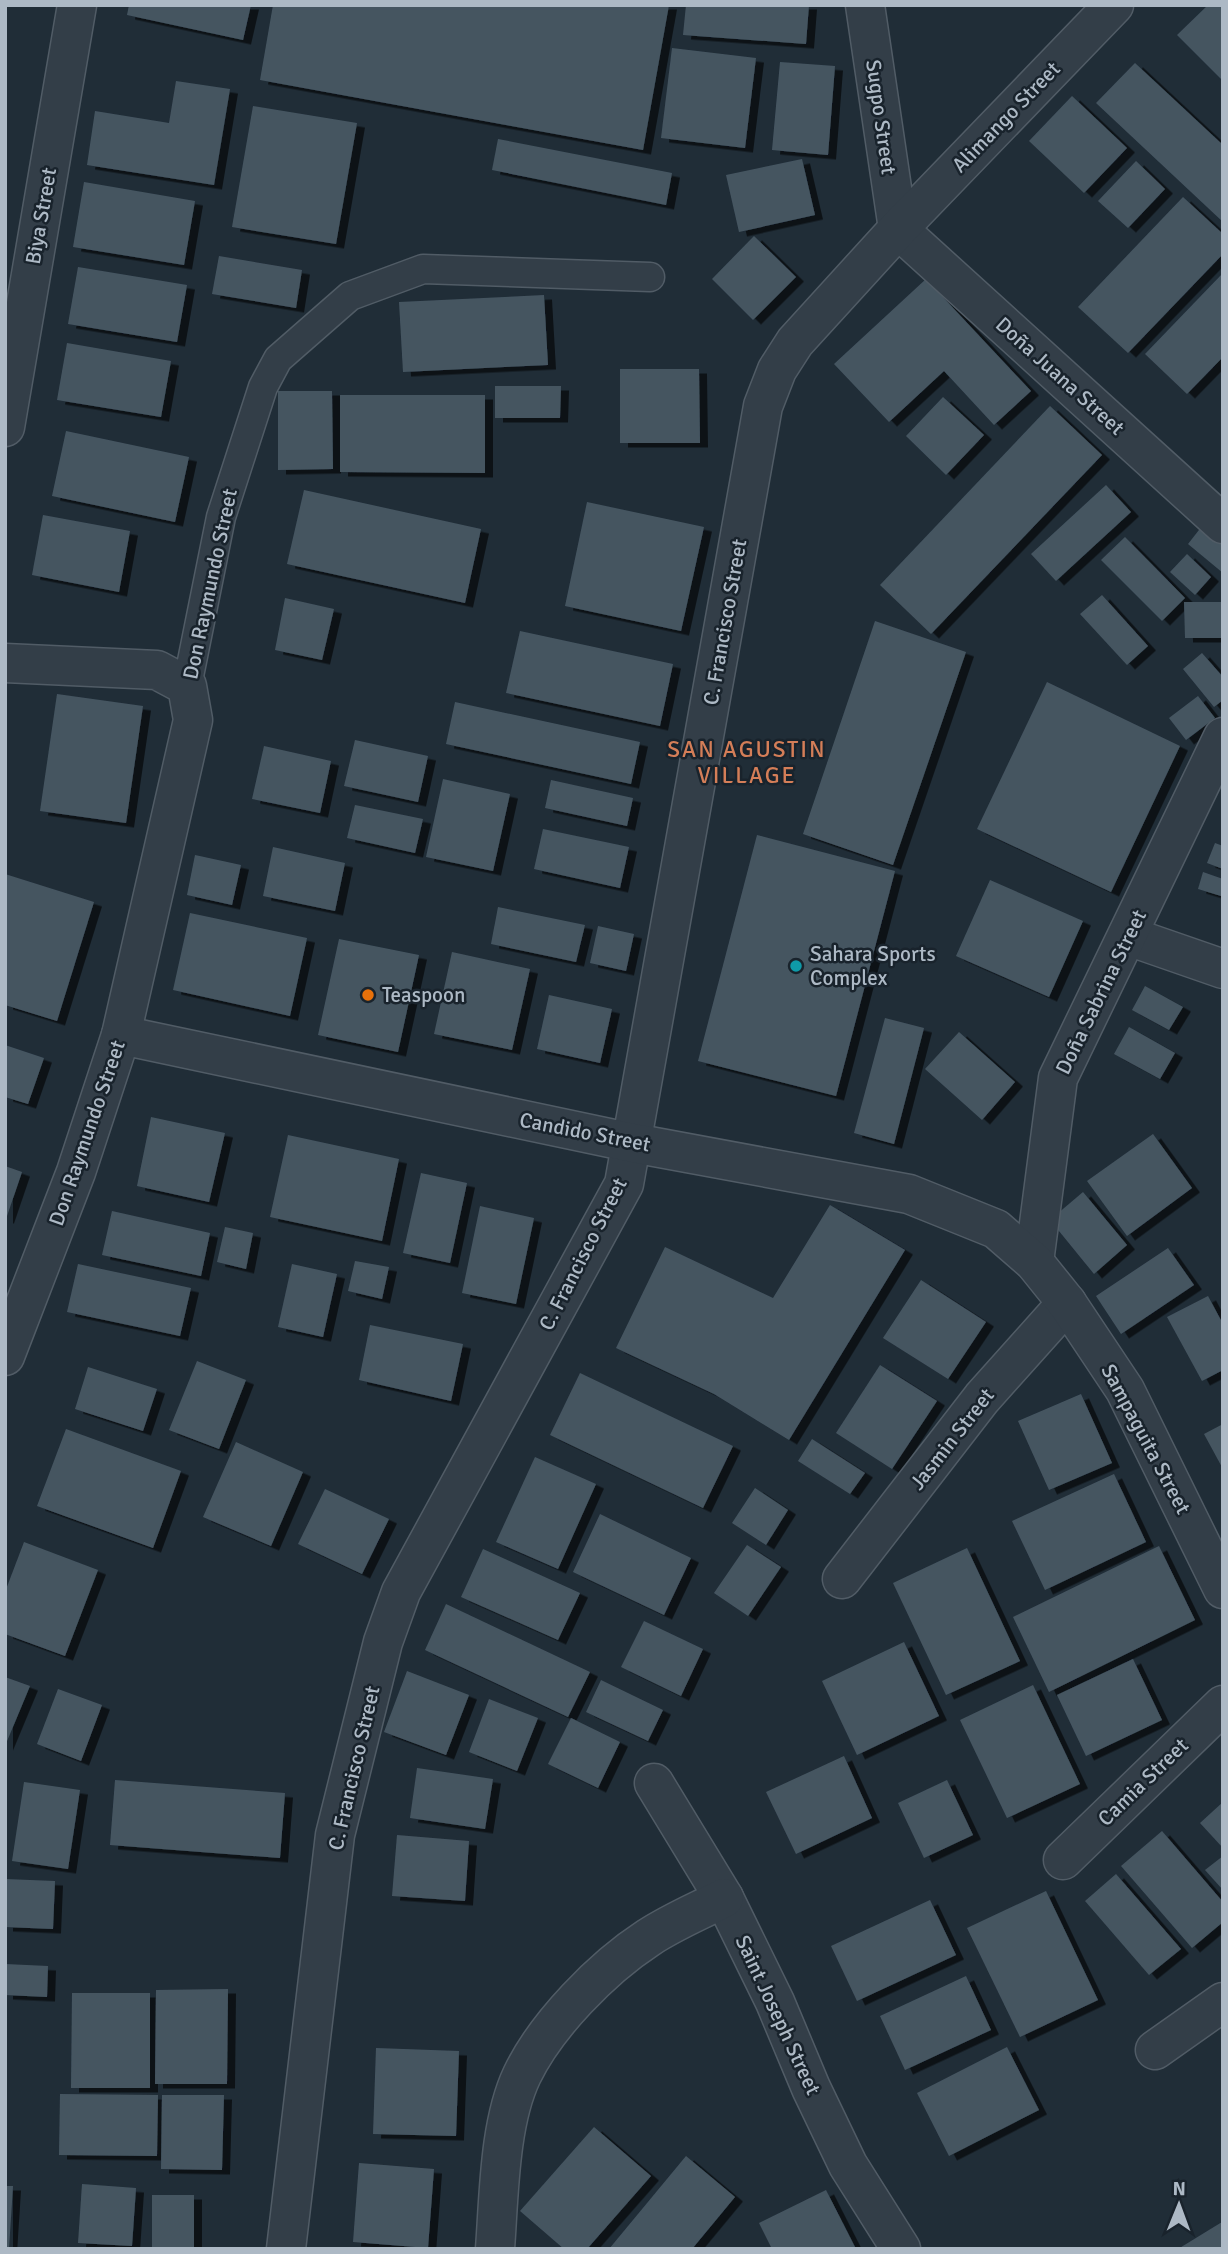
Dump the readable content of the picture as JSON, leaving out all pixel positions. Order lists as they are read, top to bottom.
{
  "streets": {
    "street": [
      "Sugpo Street",
      "Alimango Street",
      "Biya Street",
      "Doña Juana Street",
      "Don Raymundo Street",
      "C. Francisco Street",
      "Doña Sabrina Street",
      "Candido Street",
      "Jasmin Street",
      "Sampaguita Street",
      "Camia Street",
      "Saint Joseph Street"
    ]
  },
  "crossings": [
    ["Sugpo Street", "Alimango Street"],
    ["Sugpo Street", "Doña Juana Street"],
    ["Sugpo Street", "C. Francisco Street"],
    ["Alimango Street", "Doña Juana Street"],
    ["Alimango Street", "C. Francisco Street"],
    ["Doña Juana Street", "C. Francisco Street"],
    ["Don Raymundo Street", "Candido Street"],
    ["C. Francisco Street", "Candido Street"],
    ["Doña Sabrina Street", "Candido Street"],
    ["Doña Sabrina Street", "Sampaguita Street"],
    ["Candido Street", "Sampaguita Street"],
    ["Jasmin Street", "Sampaguita Street"]
  ],
  "districts": ["SAN AGUSTIN VILLAGE"],
  "places": ["Sahara Sports Complex", "Teaspoon"],
  "north": "top"
}
